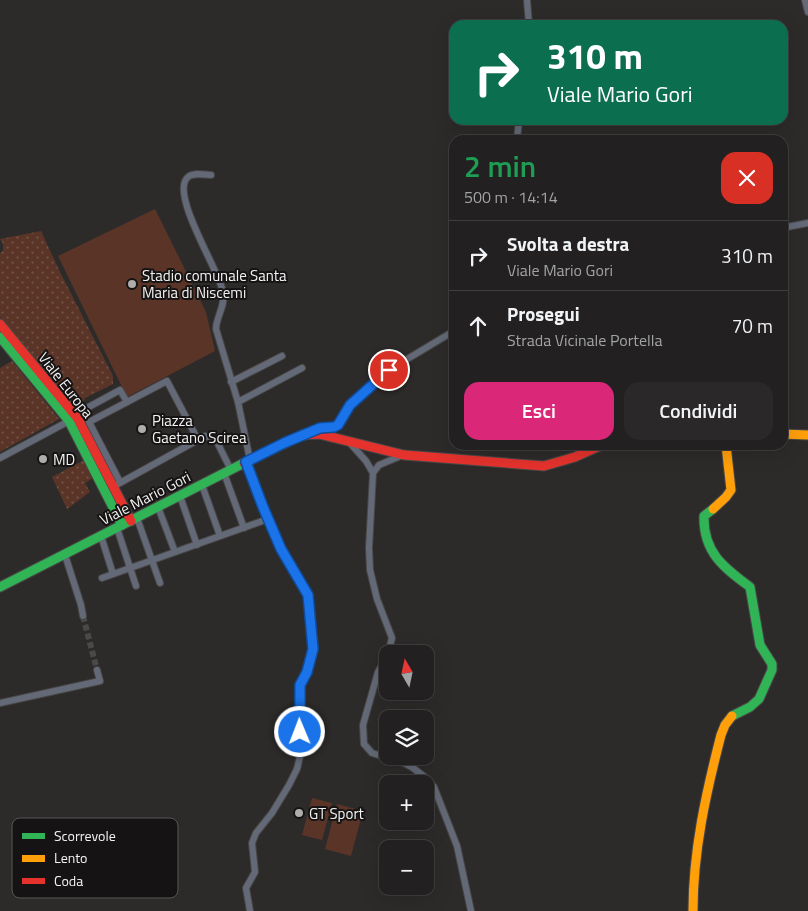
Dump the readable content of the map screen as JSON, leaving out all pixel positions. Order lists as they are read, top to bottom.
{
  "streets": {
    "street": ["Viale Europa", "Viale Mario Gori"]
  },
  "crossings": [
    ["Viale Europa", "Viale Mario Gori"]
  ],
  "places": [
    "Stadio comunale Santa Maria di Niscemi",
    "Piazza Gaetano Scirea",
    "MD",
    "GT Sport"
  ],
  "legend": ["Scorrevole", "Lento", "Coda"],
  "north": "top",
  "page": {
    "turn": ["310 m", "Viale Mario Gori"],
    "heading": ["2 min", "500 m · 14:14"],
    "list": [
      {
        "name": "Svolta a destra",
        "note": "Viale Mario Gori",
        "value": "310 m"
      },
      {
        "name": "Prosegui",
        "note": "Strada Vicinale Portella",
        "value": "70 m"
      }
    ],
    "buttons": ["Esci", "Condividi"],
    "map_buttons": ["+", "−"]
  }
}
